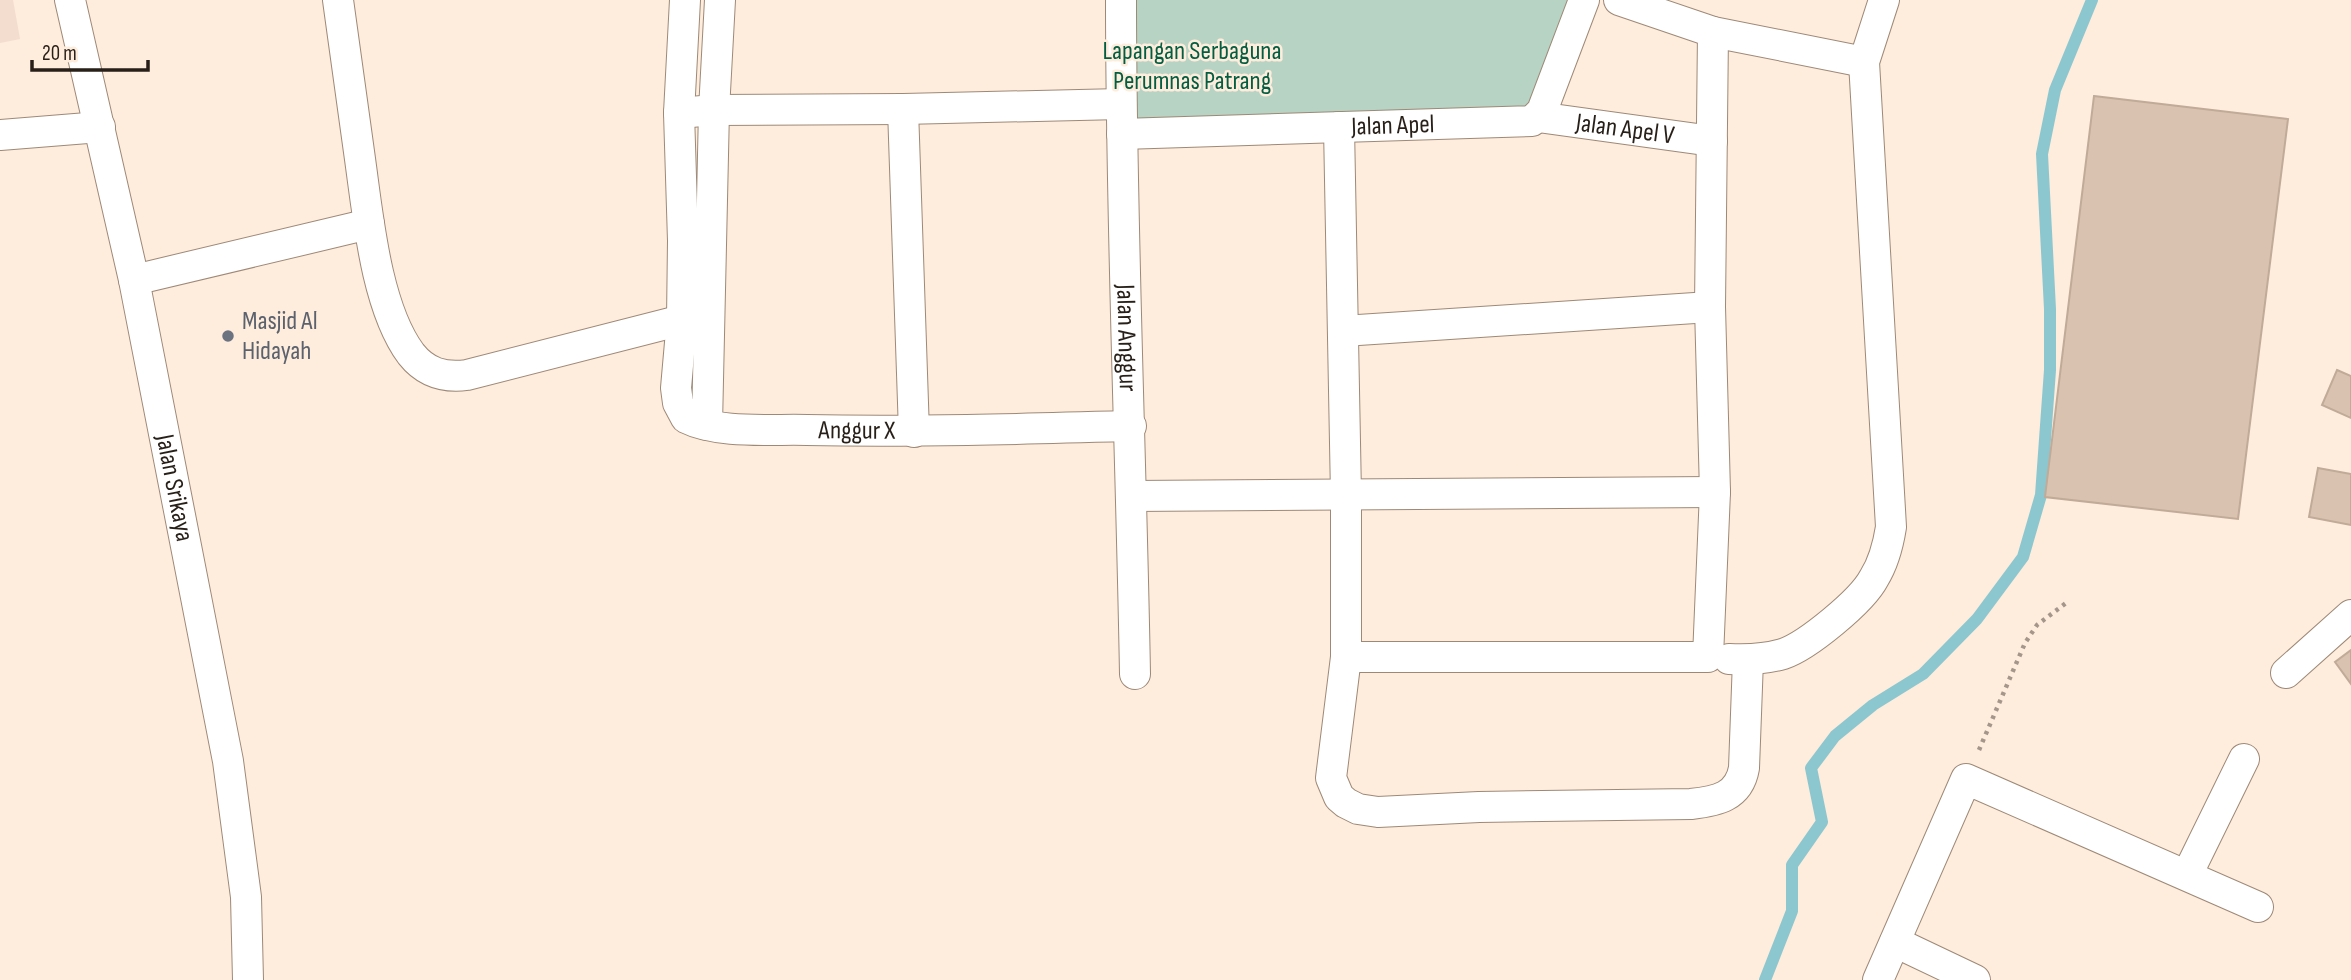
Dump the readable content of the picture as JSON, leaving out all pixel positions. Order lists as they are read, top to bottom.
{
  "streets": {
    "street": [
      "Jalan Apel",
      "Jalan Apel V",
      "Jalan Anggur",
      "Anggur X",
      "Jalan Srikaya"
    ]
  },
  "crossings": [
    ["Jalan Apel", "Jalan Apel V"],
    ["Jalan Apel", "Jalan Anggur"],
    ["Jalan Anggur", "Anggur X"]
  ],
  "parks": ["Lapangan Serbaguna Perumnas Patrang"],
  "places": ["Masjid Al Hidayah"],
  "scale_bar": "20 m"
}
